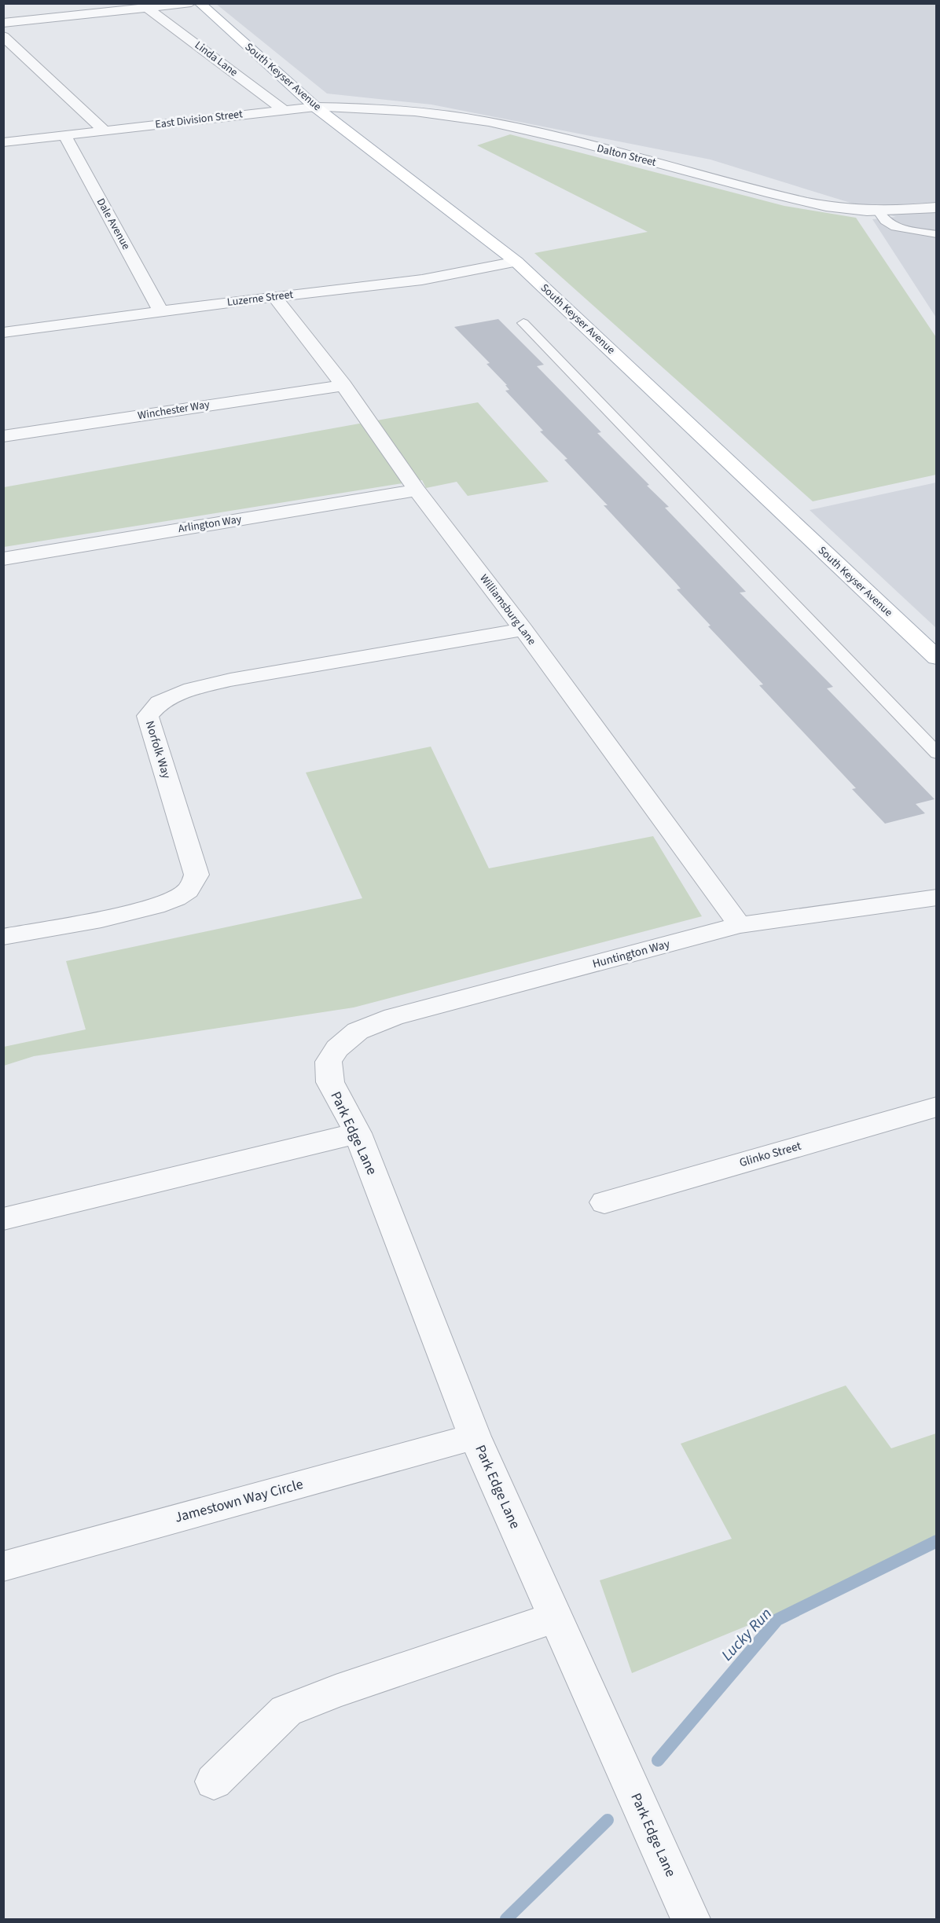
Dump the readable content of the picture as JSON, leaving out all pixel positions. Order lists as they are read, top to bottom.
{
  "streets": {
    "main road": ["South Keyser Avenue"],
    "street": [
      "Linda Lane",
      "East Division Street",
      "Dalton Street",
      "Dale Avenue",
      "Luzerne Street",
      "Winchester Way",
      "Arlington Way",
      "Williamsburg Lane",
      "Norfolk Way",
      "Huntington Way",
      "Park Edge Lane",
      "Glinko Street",
      "Jamestown Way Circle"
    ]
  },
  "crossings": [
    ["Linda Lane", "East Division Street"],
    ["South Keyser Avenue", "East Division Street"],
    ["South Keyser Avenue", "Dalton Street"],
    ["South Keyser Avenue", "Luzerne Street"],
    ["East Division Street", "Dalton Street"],
    ["East Division Street", "Dale Avenue"],
    ["Dale Avenue", "Luzerne Street"],
    ["Luzerne Street", "Williamsburg Lane"],
    ["Winchester Way", "Williamsburg Lane"],
    ["Arlington Way", "Williamsburg Lane"],
    ["Williamsburg Lane", "Norfolk Way"],
    ["Williamsburg Lane", "Huntington Way"],
    ["Huntington Way", "Park Edge Lane"],
    ["Park Edge Lane", "Jamestown Way Circle"]
  ],
  "water": ["Lucky Run"]
}
